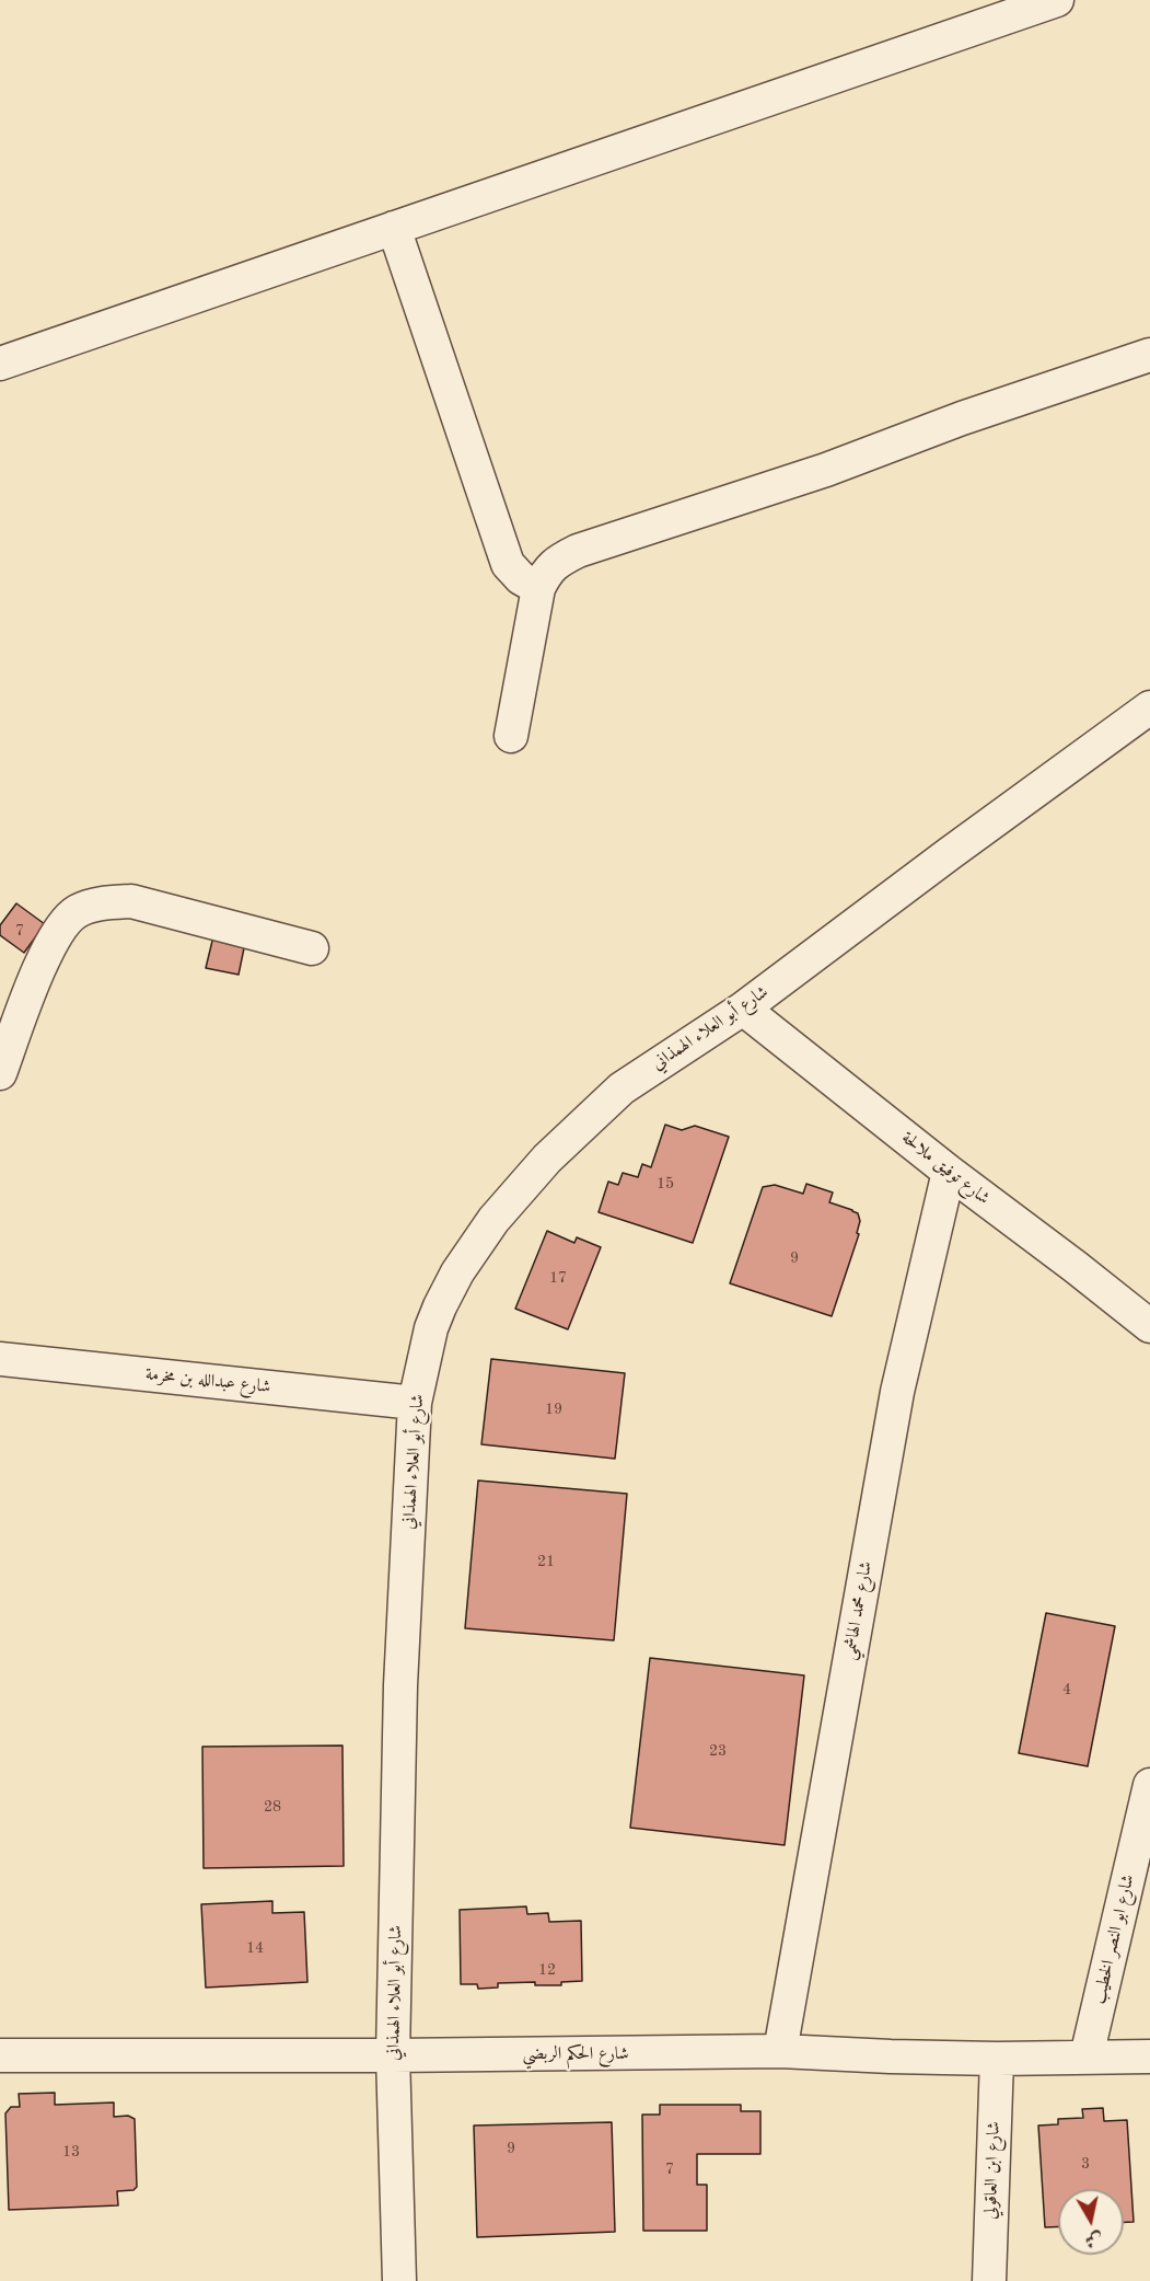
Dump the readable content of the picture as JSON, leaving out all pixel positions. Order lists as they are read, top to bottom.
{
  "streets": {
    "street": [
      "شارع أبو العلاء الهمذاني",
      "شارع توفيق ملالحة",
      "شارع عبدالله بن مخرمة",
      "شارع محمد الهاشمي",
      "شارع ابو النصر الخطيب",
      "شارع الحكم الربضي",
      "شارع ابن العاقولي"
    ]
  },
  "crossings": [
    ["شارع أبو العلاء الهمذاني", "شارع توفيق ملالحة"],
    ["شارع أبو العلاء الهمذاني", "شارع عبدالله بن مخرمة"],
    ["شارع أبو العلاء الهمذاني", "شارع الحكم الربضي"],
    ["شارع توفيق ملالحة", "شارع محمد الهاشمي"],
    ["شارع محمد الهاشمي", "شارع الحكم الربضي"],
    ["شارع ابو النصر الخطيب", "شارع الحكم الربضي"],
    ["شارع الحكم الربضي", "شارع ابن العاقولي"]
  ],
  "house_numbers": [
    "7",
    "15",
    "9",
    "17",
    "19",
    "21",
    "4",
    "23",
    "28",
    "14",
    "12",
    "9",
    "13",
    "3",
    "7"
  ],
  "north": "bottom"
}
